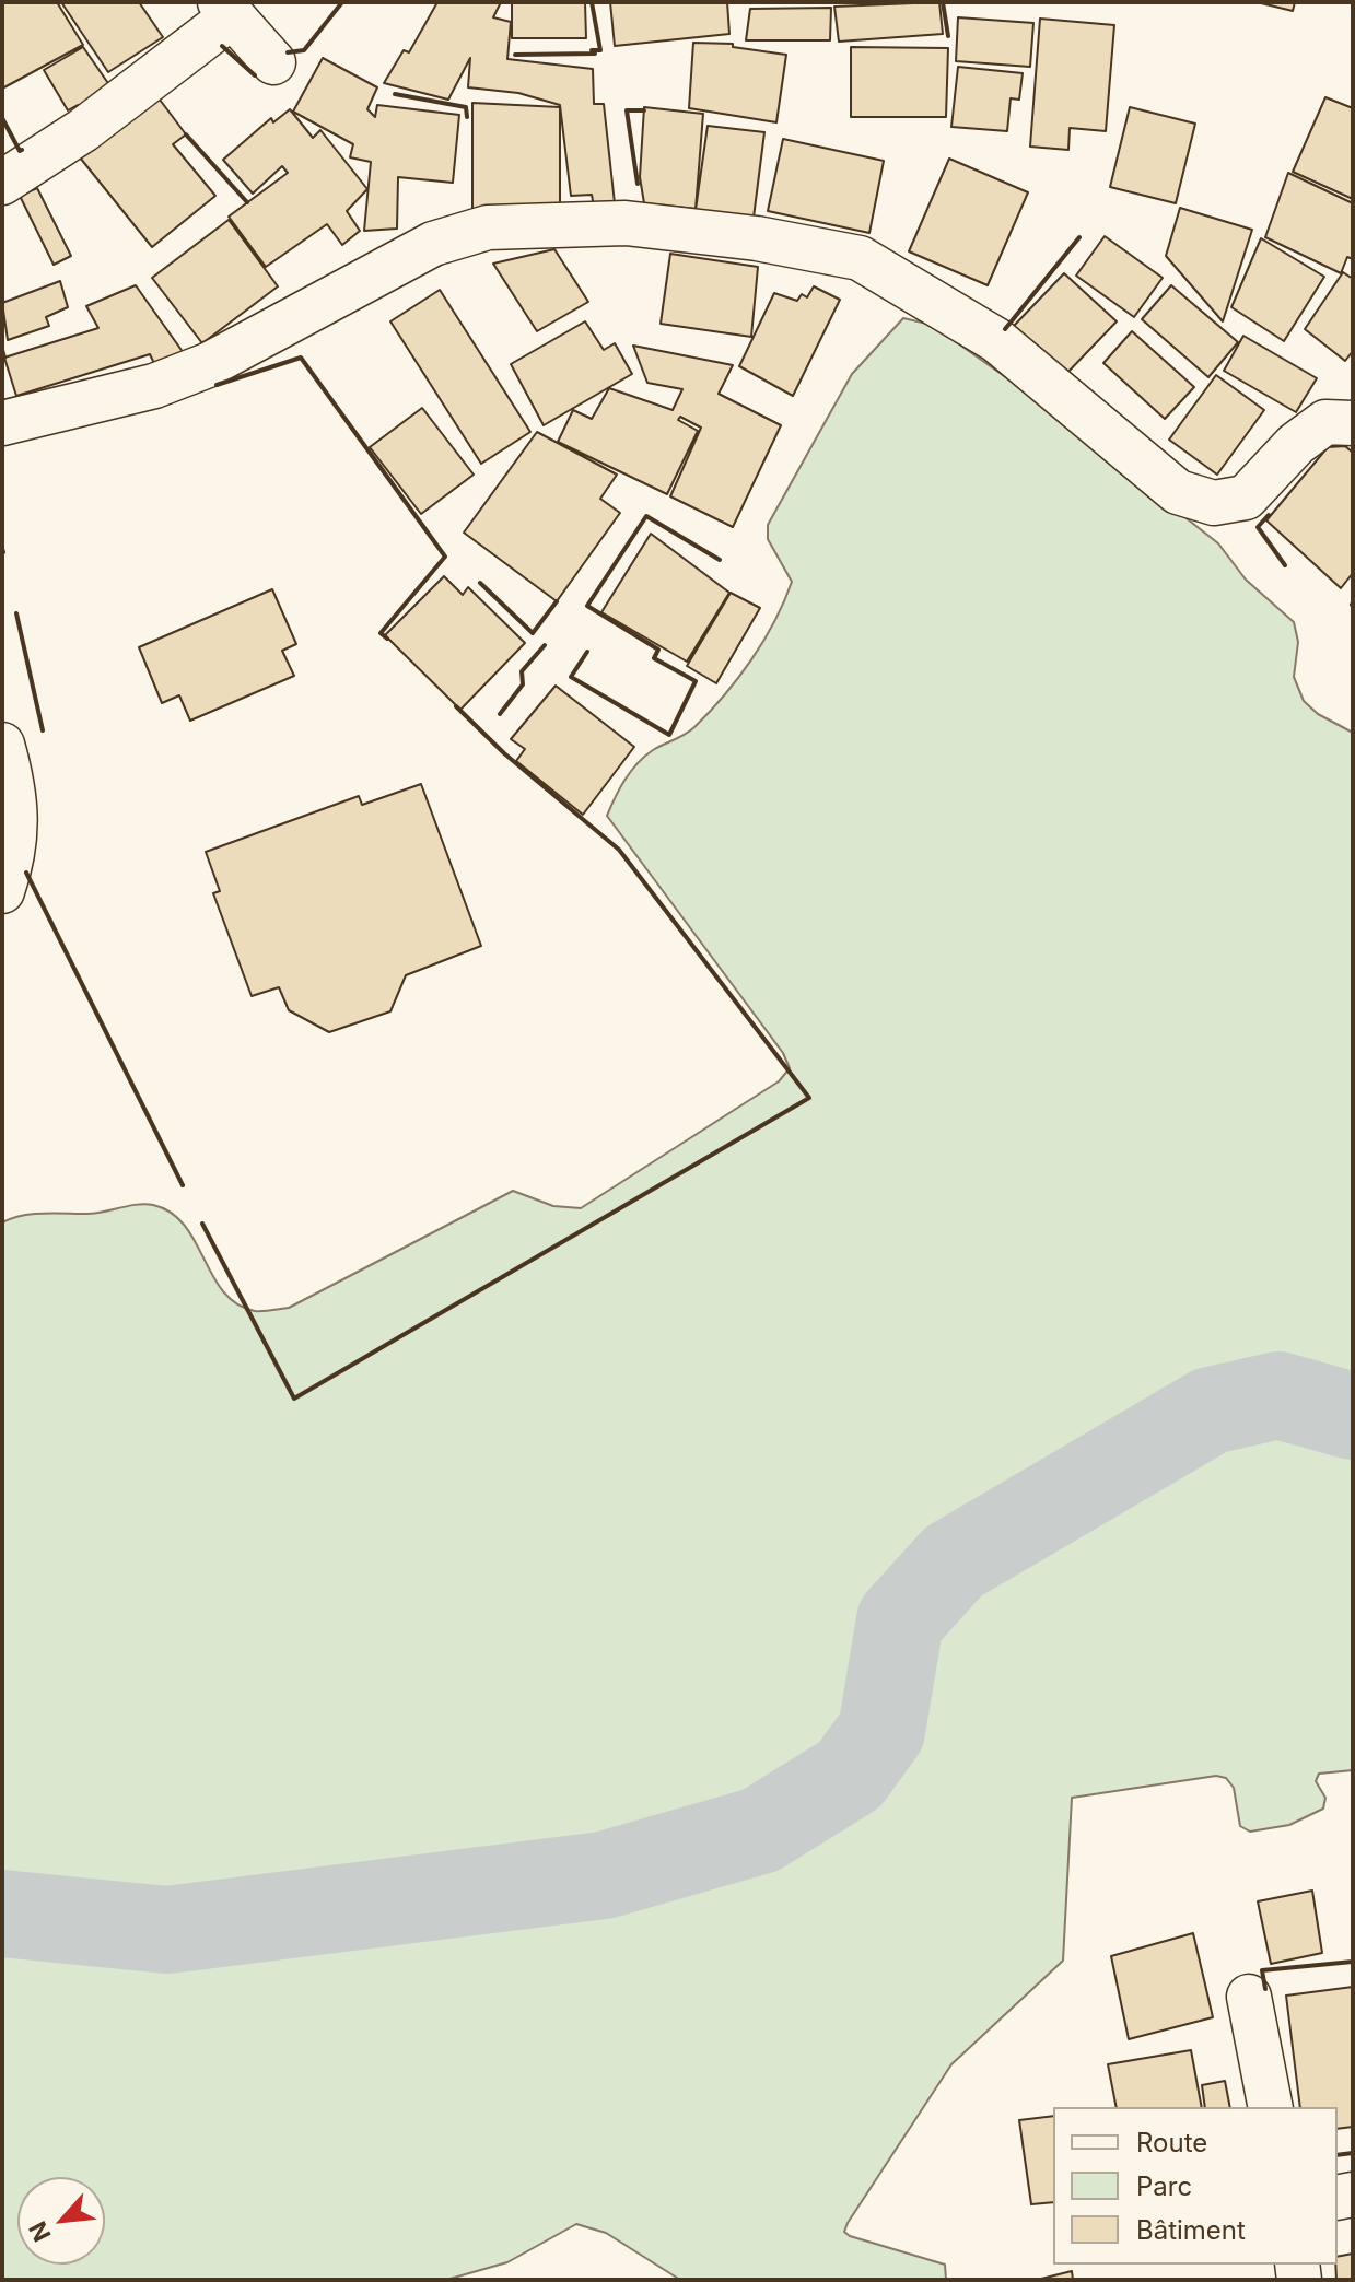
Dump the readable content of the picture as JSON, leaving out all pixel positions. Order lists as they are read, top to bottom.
{
  "legend": ["Route", "Parc", "Bâtiment"],
  "north": "bottom left"
}
